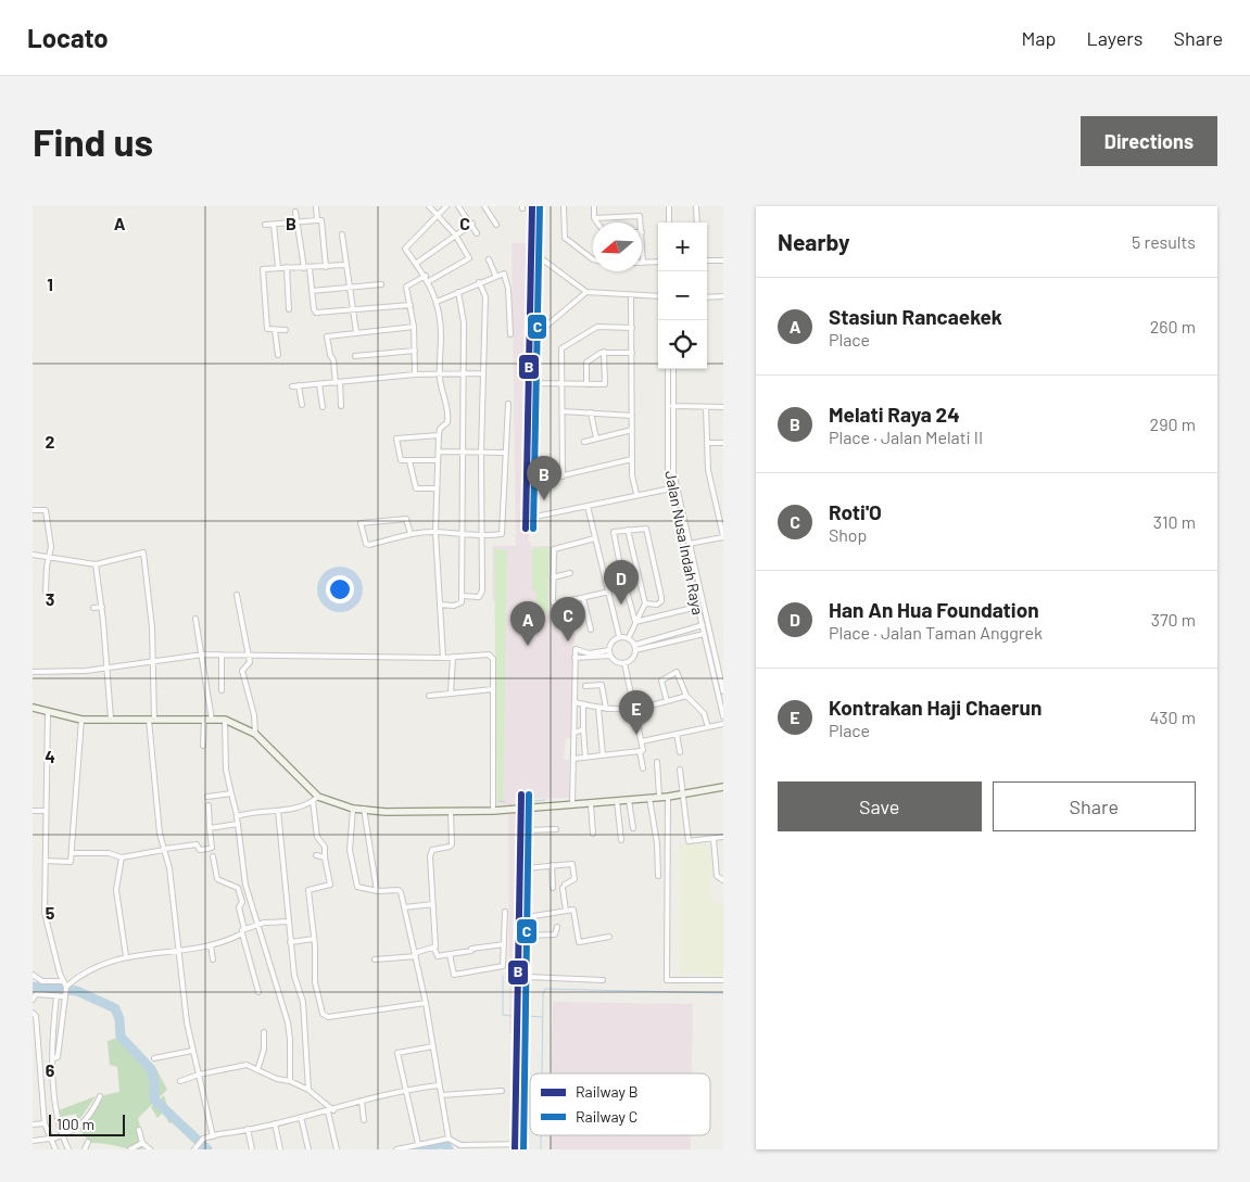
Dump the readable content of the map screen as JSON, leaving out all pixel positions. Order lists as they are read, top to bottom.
{
  "streets": {
    "street": ["Jalan Nusa Indah Raya"]
  },
  "lines": ["rail line B", "rail line C"],
  "legend": ["Railway B", "Railway C"],
  "scale_bar": "100 m",
  "north": "left",
  "page": {
    "header": "Locato",
    "nav": ["Map", "Layers", "Share"],
    "buttons": [
      "Directions",
      ["Save", "Share"]
    ],
    "title": "Find us",
    "heading": ["Nearby", "5 results"],
    "map_buttons": ["+", "−"],
    "list": [
      {
        "mark": "A",
        "name": "Stasiun Rancaekek",
        "note": "Place",
        "value": "260 m"
      },
      {
        "mark": "B",
        "name": "Melati Raya 24",
        "note": "Place · Jalan Melati II",
        "value": "290 m"
      },
      {
        "mark": "C",
        "name": "Roti'O",
        "note": "Shop",
        "value": "310 m"
      },
      {
        "mark": "D",
        "name": "Han An Hua Foundation",
        "note": "Place · Jalan Taman Anggrek",
        "value": "370 m"
      },
      {
        "mark": "E",
        "name": "Kontrakan Haji Chaerun",
        "note": "Place",
        "value": "430 m"
      }
    ],
    "pins": [
      "B",
      "D",
      "C",
      "A",
      "E"
    ],
    "scale": "100 m"
  },
  "grid": {
    "columns": ["A", "B", "C"],
    "rows": [
      "1",
      "2",
      "3",
      "4",
      "5",
      "6"
    ]
  }
}
